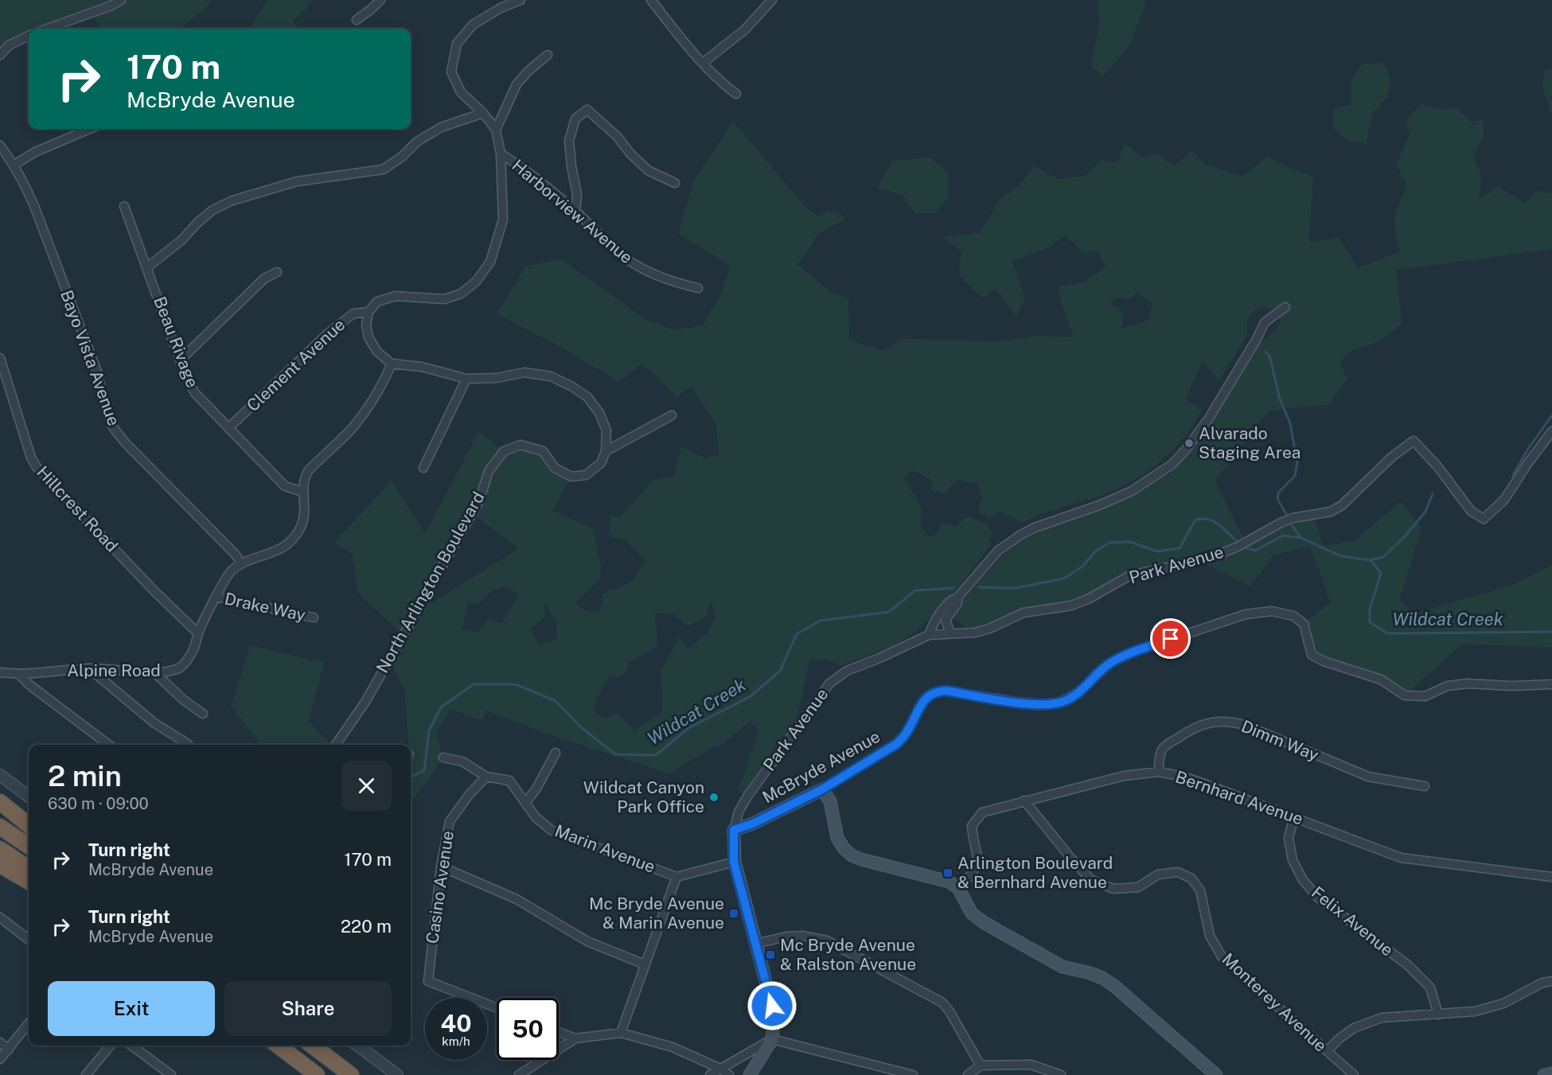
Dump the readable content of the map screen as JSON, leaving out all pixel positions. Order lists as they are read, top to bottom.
{
  "streets": {
    "main road": ["McBryde Avenue"],
    "street": [
      "Harborview Avenue",
      "Beau Rivage",
      "Bayo Vista Avenue",
      "Clement Avenue",
      "Hillcrest Road",
      "Park Avenue",
      "North Arlington Boulevard",
      "Drake Way",
      "Alpine Road",
      "Dimm Way",
      "Bernhard Avenue",
      "Marin Avenue",
      "Casino Avenue",
      "Felix Avenue",
      "Monterey Avenue"
    ]
  },
  "crossings": [
    ["Beau Rivage", "Clement Avenue"],
    ["Beau Rivage", "Alpine Road"],
    ["Bayo Vista Avenue", "Alpine Road"],
    ["Hillcrest Road", "Alpine Road"],
    ["Park Avenue", "McBryde Avenue"],
    ["Drake Way", "Alpine Road"],
    ["Dimm Way", "Bernhard Avenue"],
    ["Bernhard Avenue", "Felix Avenue"],
    ["Bernhard Avenue", "Monterey Avenue"],
    ["Marin Avenue", "Casino Avenue"]
  ],
  "water": ["Wildcat Creek"],
  "places": {
    "other": ["Alvarado Staging Area", "Wildcat Canyon Park Office"],
    "transit": ["Arlington Boulevard & Bernhard Avenue", "Mc Bryde Avenue & Marin Avenue", "Mc Bryde Avenue & Ralston Avenue"]
  },
  "page": {
    "turn": ["170 m", "McBryde Avenue"],
    "heading": ["2 min", "630 m · 09:00"],
    "list": [
      {
        "name": "Turn right",
        "note": "McBryde Avenue",
        "value": "170 m"
      },
      {
        "name": "Turn right",
        "note": "McBryde Avenue",
        "value": "220 m"
      }
    ],
    "buttons": ["Exit", "Share"],
    "speed": "40 km/h",
    "limit": "50"
  }
}
